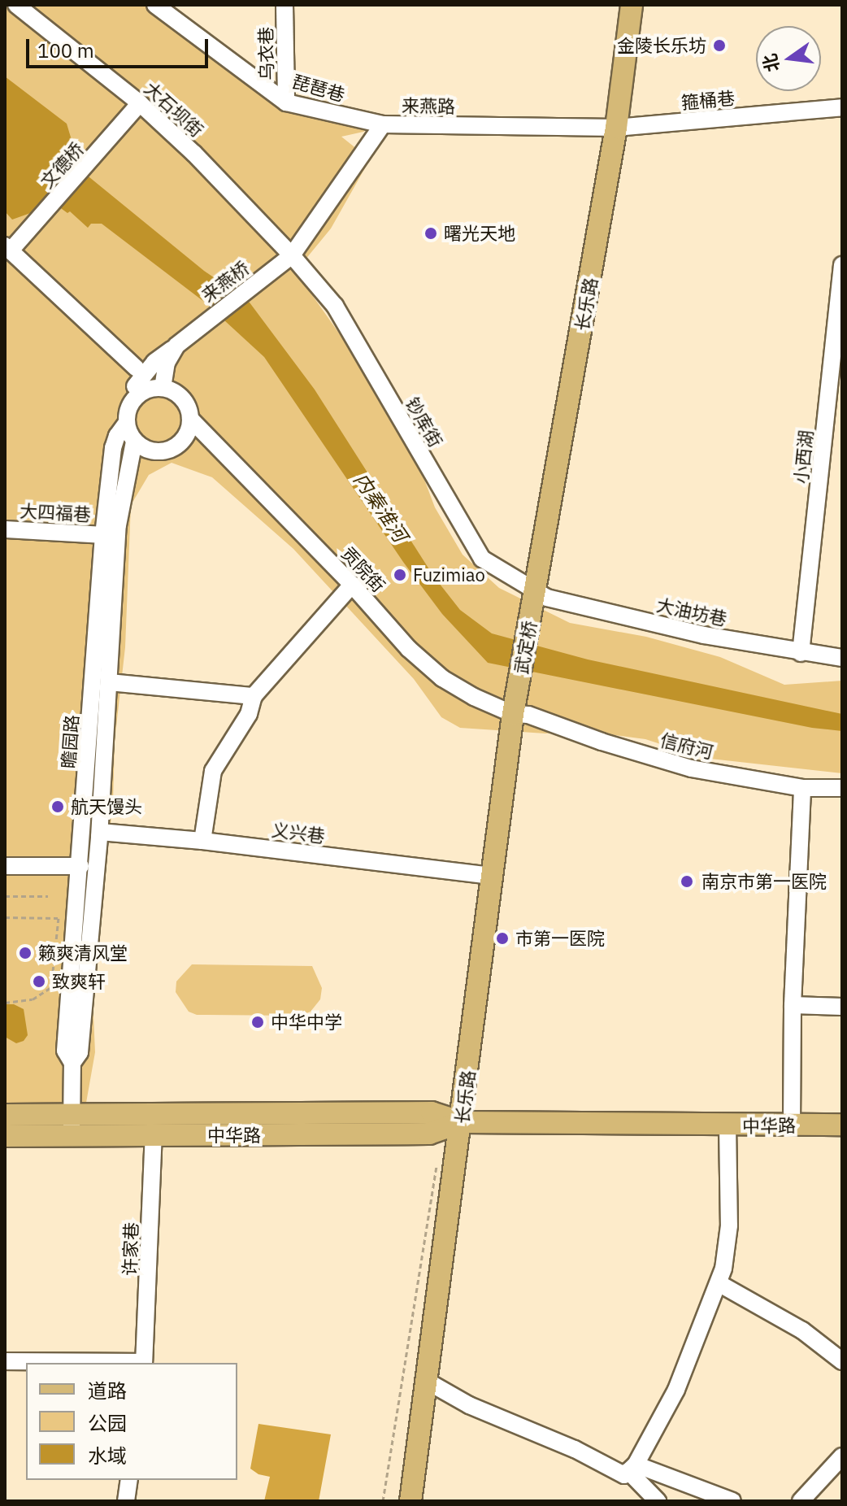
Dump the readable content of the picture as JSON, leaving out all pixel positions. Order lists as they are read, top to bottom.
{
  "streets": {
    "main road": ["长乐路", "武定桥", "中华路"],
    "street": [
      "乌衣巷",
      "琵琶巷",
      "箍桶巷",
      "来燕路",
      "大石坝街",
      "文德桥",
      "来燕桥",
      "钞库街",
      "小西湖",
      "大四福巷",
      "贡院街",
      "大油坊巷",
      "瞻园路",
      "信府河",
      "义兴巷",
      "许家巷"
    ]
  },
  "crossings": [
    ["乌衣巷", "琵琶巷"],
    ["琵琶巷", "来燕路"],
    ["箍桶巷", "来燕路"],
    ["箍桶巷", "长乐路"],
    ["来燕路", "大石坝街"],
    ["来燕路", "来燕桥"],
    ["来燕路", "长乐路"],
    ["来燕路", "钞库街"],
    ["大石坝街", "文德桥"],
    ["大石坝街", "钞库街"],
    ["长乐路", "钞库街"],
    ["长乐路", "贡院街"],
    ["长乐路", "大油坊巷"],
    ["长乐路", "武定桥"],
    ["长乐路", "信府河"],
    ["长乐路", "义兴巷"],
    ["长乐路", "中华路"],
    ["钞库街", "大油坊巷"],
    ["钞库街", "武定桥"],
    ["小西湖", "大油坊巷"],
    ["大四福巷", "瞻园路"],
    ["贡院街", "瞻园路"],
    ["贡院街", "信府河"],
    ["大油坊巷", "武定桥"],
    ["瞻园路", "义兴巷"],
    ["瞻园路", "中华路"],
    ["中华路", "许家巷"]
  ],
  "water": ["内秦淮河"],
  "places": [
    "金陵长乐坊",
    "曙光天地",
    "Fuzimiao",
    "航天馒头",
    "南京市第一医院",
    "市第一医院",
    "籁爽清风堂",
    "致爽轩",
    "中华中学"
  ],
  "legend": ["道路", "公园", "水域"],
  "scale_bar": "100 m",
  "north": "left"
}
